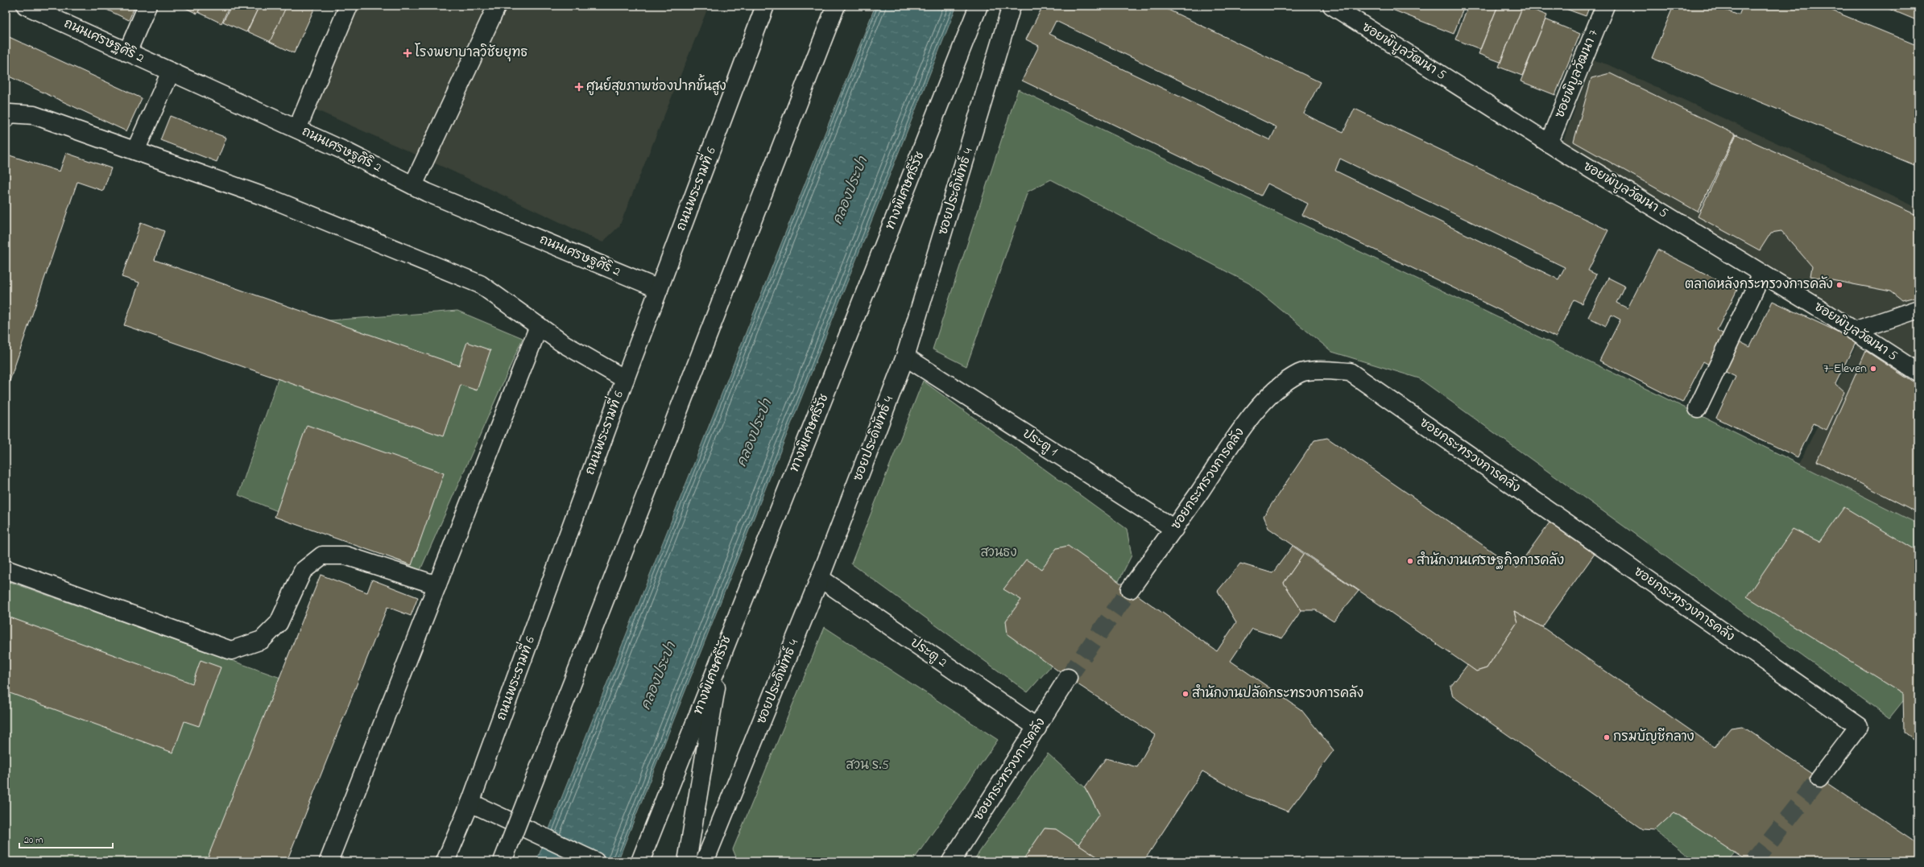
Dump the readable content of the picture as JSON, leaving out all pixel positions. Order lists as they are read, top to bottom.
{
  "streets": {
    "main road": [
      "ถนนเศรษฐศิริ 2",
      "ซอยพิบูลวัฒนา 5",
      "ซอยพิบูลวัฒนา 7",
      "ถนนพระรามที่ 6",
      "ทางพิเศษศรีรัช",
      "ซอยประดิพัทธ์ 4",
      "ประตู 1",
      "ซอยกระทรวงการคลัง",
      "ประตู 2"
    ]
  },
  "crossings": [
    ["ถนนเศรษฐศิริ 2", "ถนนพระรามที่ 6"],
    ["ซอยพิบูลวัฒนา 5", "ซอยพิบูลวัฒนา 7"],
    ["ซอยประดิพัทธ์ 4", "ประตู 1"],
    ["ซอยประดิพัทธ์ 4", "ประตู 2"],
    ["ประตู 1", "ซอยกระทรวงการคลัง"],
    ["ซอยกระทรวงการคลัง", "ประตู 2"]
  ],
  "water": ["คลองประปา"],
  "parks": ["สวนธง", "สวน ร.5"],
  "places": {
    "health": ["โรงพยาบาลวิชัยยุทธ", "ศูนย์สุขภาพช่องปากขั้นสูง"],
    "other": [
      "ตลาดหลังกระทรวงการคลัง",
      "7-Eleven",
      "สำนักงานเศรษฐกิจการคลัง",
      "สำนักงานปลัดกระทรวงการคลัง",
      "กรมบัญชีกลาง"
    ]
  },
  "scale_bar": "20 m"
}
